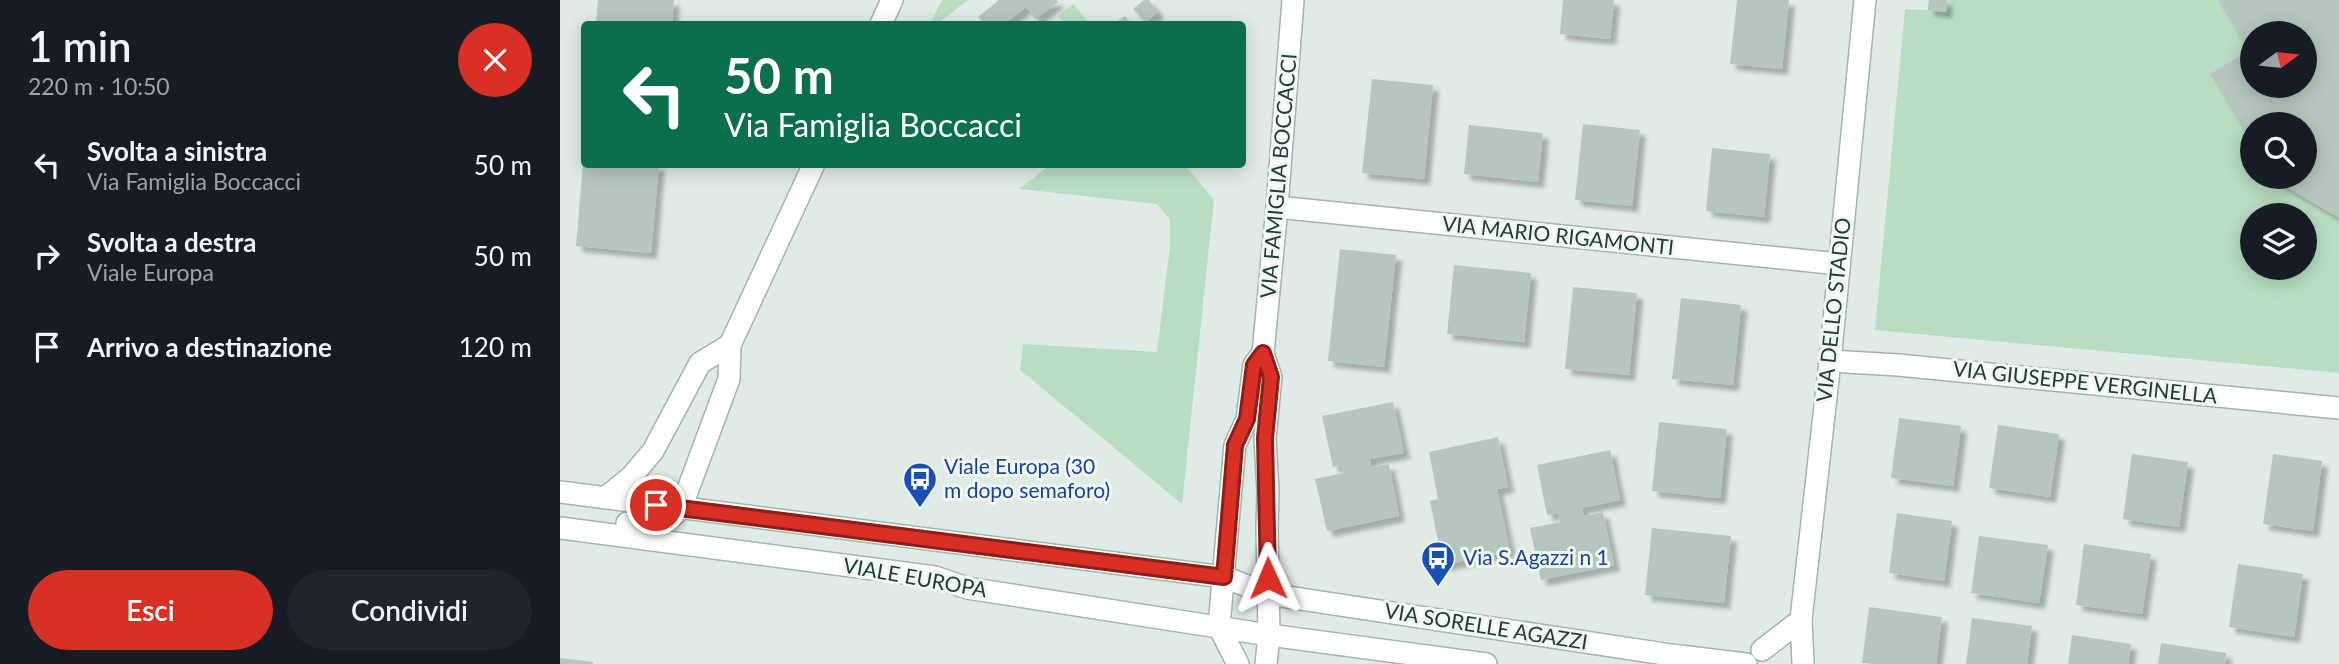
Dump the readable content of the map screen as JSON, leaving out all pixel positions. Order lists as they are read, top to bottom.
{
  "streets": {
    "street": [
      "VIA FAMIGLIA BOCCACCI",
      "VIA MARIO RIGAMONTI",
      "VIA DELLO STADIO",
      "VIA GIUSEPPE VERGINELLA",
      "VIALE EUROPA",
      "VIA SORELLE AGAZZI"
    ]
  },
  "crossings": [
    ["VIA FAMIGLIA BOCCACCI", "VIA MARIO RIGAMONTI"],
    ["VIA FAMIGLIA BOCCACCI", "VIALE EUROPA"],
    ["VIA FAMIGLIA BOCCACCI", "VIA SORELLE AGAZZI"],
    ["VIA MARIO RIGAMONTI", "VIA DELLO STADIO"],
    ["VIA DELLO STADIO", "VIA GIUSEPPE VERGINELLA"],
    ["VIA DELLO STADIO", "VIA SORELLE AGAZZI"],
    ["VIALE EUROPA", "VIA SORELLE AGAZZI"]
  ],
  "places": {
    "bus stop": ["Viale Europa (30 m dopo semaforo)", "Via S.Agazzi n 1"]
  },
  "north": "right",
  "page": {
    "heading": ["1 min", "220 m · 10:50"],
    "turn": ["50 m", "Via Famiglia Boccacci"],
    "list": [
      {
        "name": "Svolta a sinistra",
        "note": "Via Famiglia Boccacci",
        "value": "50 m"
      },
      {
        "name": "Svolta a destra",
        "note": "Viale Europa",
        "value": "50 m"
      },
      {
        "name": "Arrivo a destinazione",
        "value": "120 m"
      }
    ],
    "buttons": ["Esci", "Condividi"]
  }
}
